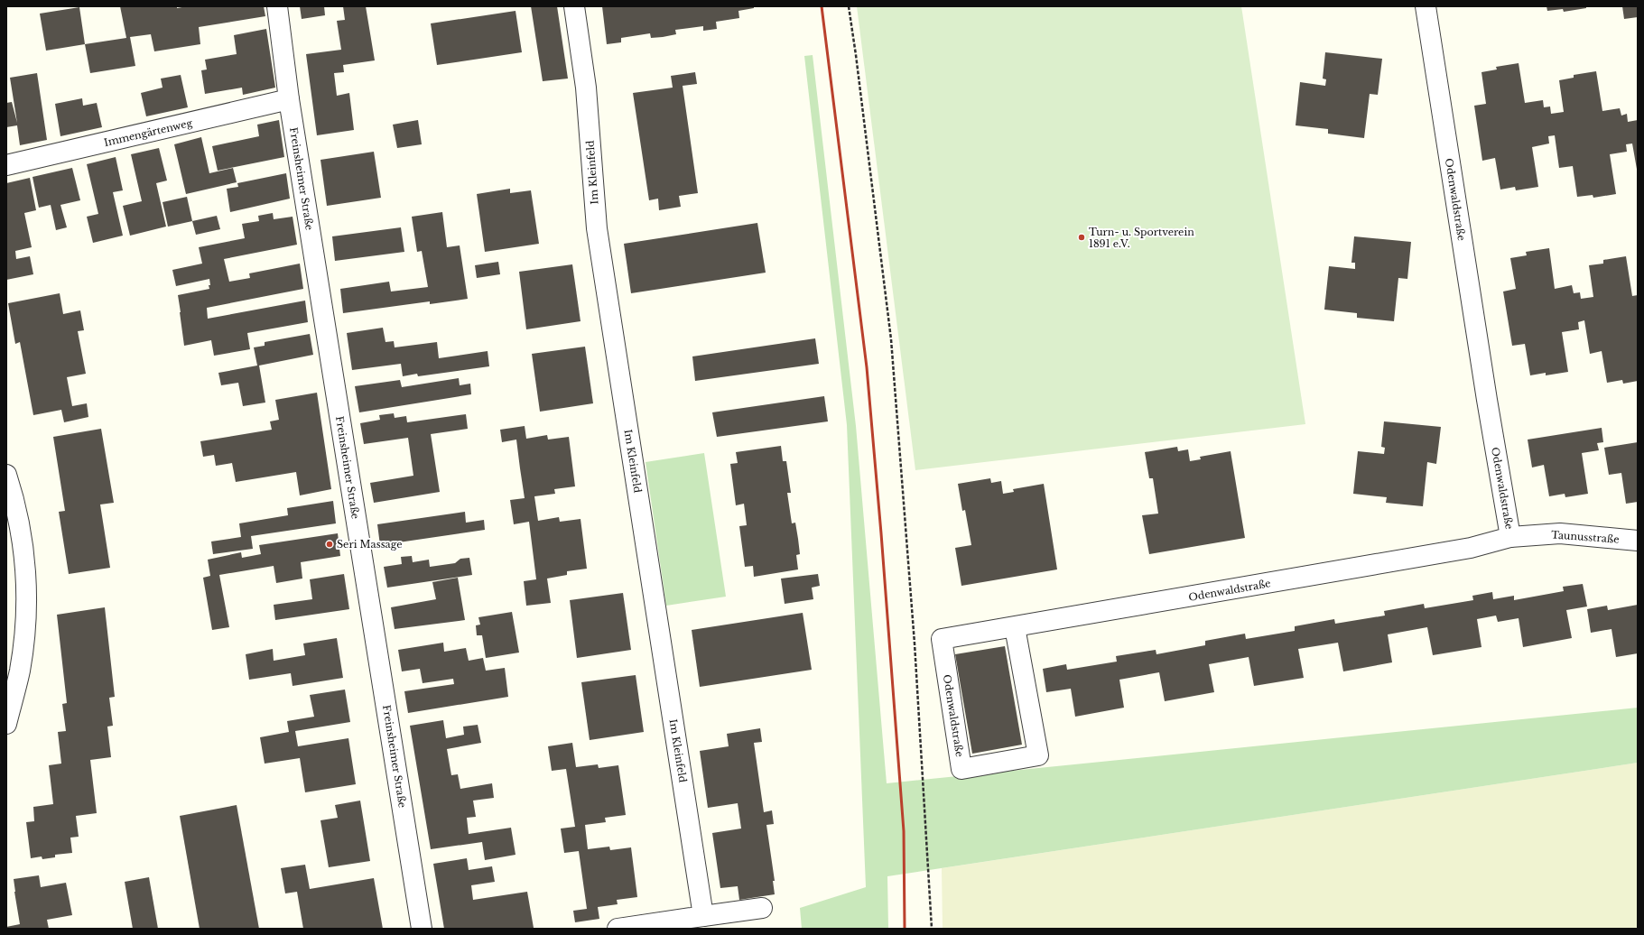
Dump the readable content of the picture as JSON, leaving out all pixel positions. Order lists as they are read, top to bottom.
{
  "streets": {
    "street": [
      "Immengärtenweg",
      "Im Kleinfeld",
      "Freinsheimer Straße",
      "Odenwaldstraße",
      "Taunusstraße"
    ]
  },
  "crossings": [
    ["Immengärtenweg", "Freinsheimer Straße"],
    ["Odenwaldstraße", "Taunusstraße"]
  ],
  "places": ["Turn- u. Sportverein 1891 e.V.", "Seri Massage"]
}
